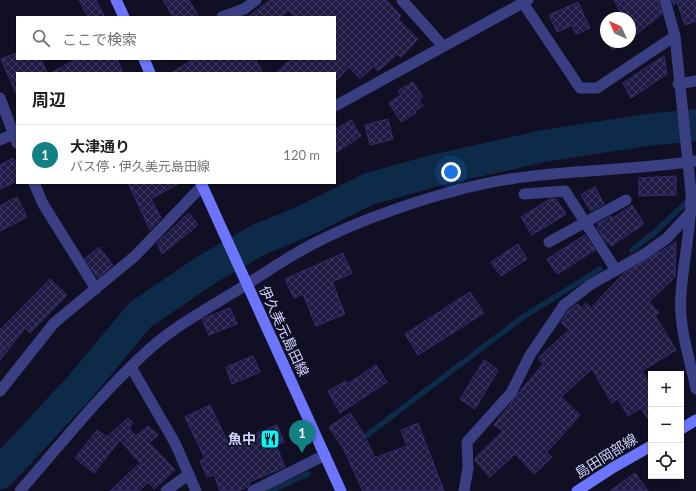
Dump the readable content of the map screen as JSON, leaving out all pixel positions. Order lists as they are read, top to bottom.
{
  "streets": {
    "main road": ["伊久美元島田線", "島田岡部線"]
  },
  "places": {
    "restaurant": ["魚中"]
  },
  "north": "top left",
  "page": {
    "search": "ここで検索",
    "heading": "周辺",
    "list": [
      {
        "mark": "1",
        "name": "大津通り",
        "note": "バス停 · 伊久美元島田線",
        "value": "120 m"
      }
    ],
    "map_buttons": ["+", "−"],
    "pins": "1"
  }
}
